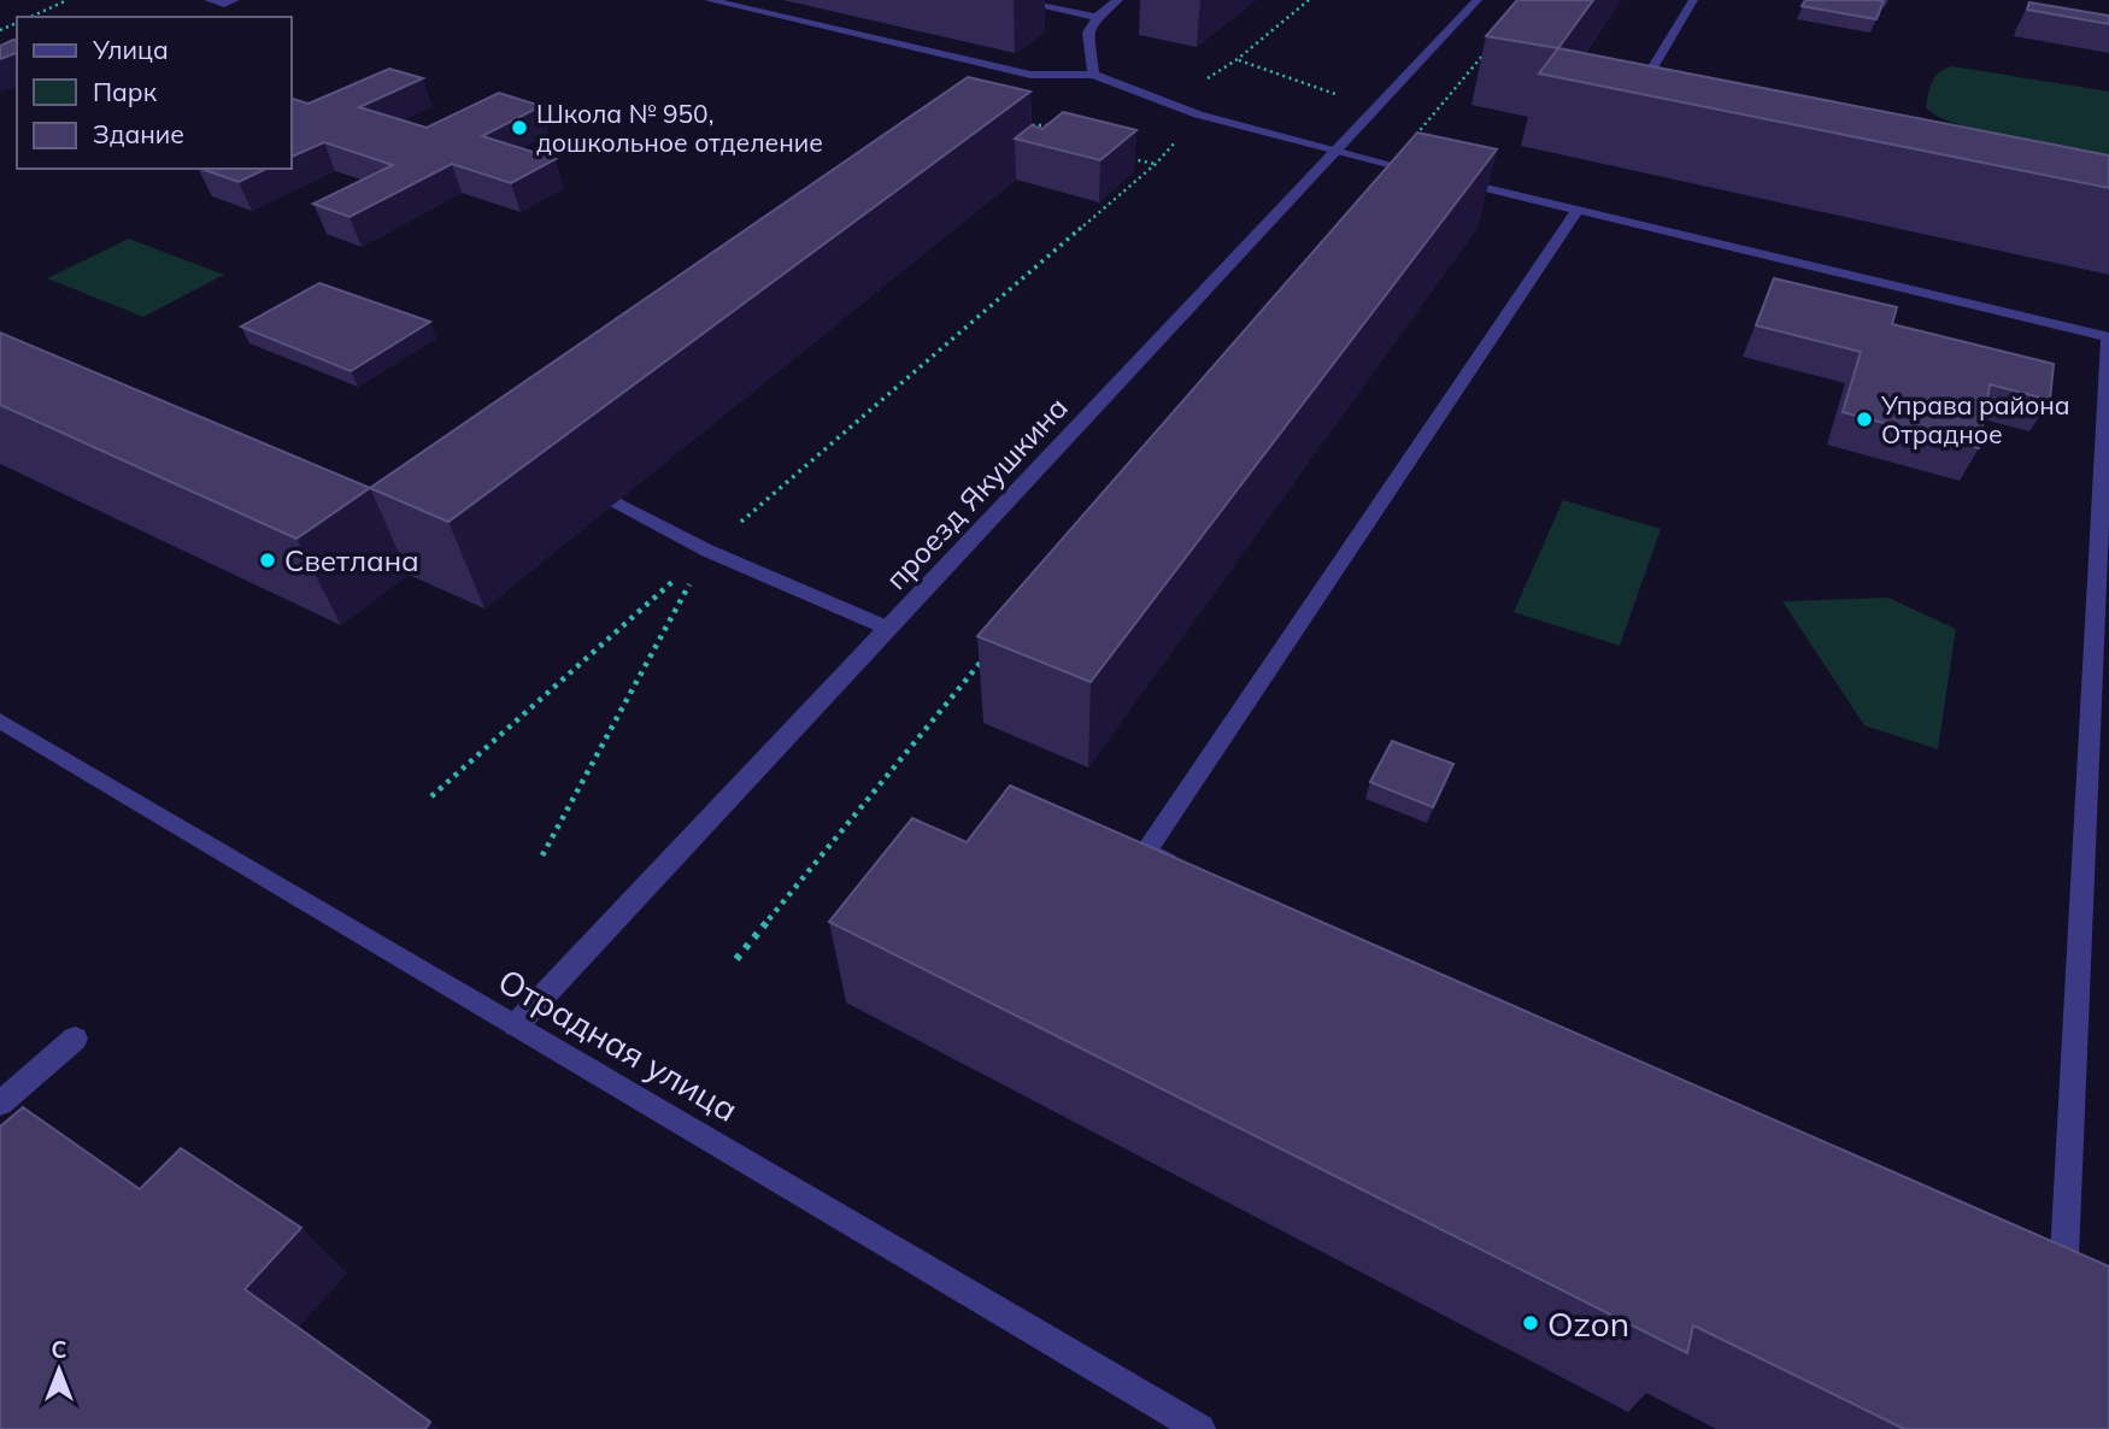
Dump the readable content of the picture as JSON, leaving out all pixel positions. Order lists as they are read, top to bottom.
{
  "streets": {
    "street": ["проезд Якушкина", "Отрадная улица"]
  },
  "crossings": [
    ["проезд Якушкина", "Отрадная улица"]
  ],
  "places": [
    "Школа № 950, дошкольное отделение",
    "Управа района Отрадное",
    "Светлана",
    "Ozon"
  ],
  "legend": ["Улица", "Парк", "Здание"],
  "north": "top"
}
